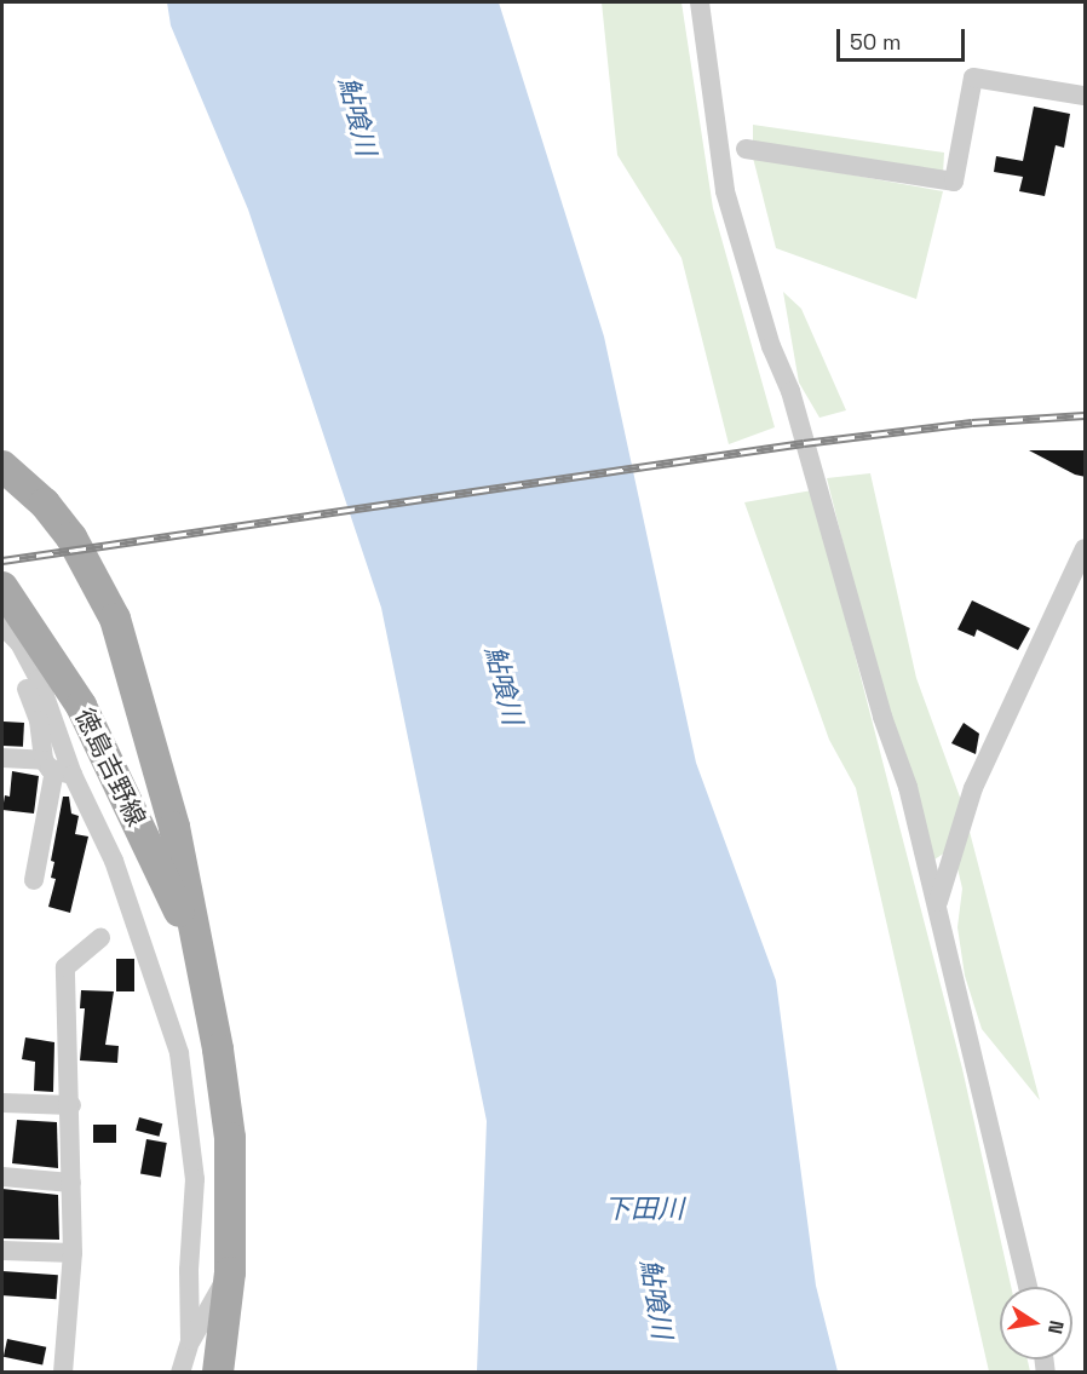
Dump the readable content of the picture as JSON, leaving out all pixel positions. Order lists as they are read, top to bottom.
{
  "streets": {
    "main road": ["徳島吉野線"]
  },
  "water": ["鮎喰川", "下田川"],
  "scale_bar": "50 m",
  "north": "right"
}
